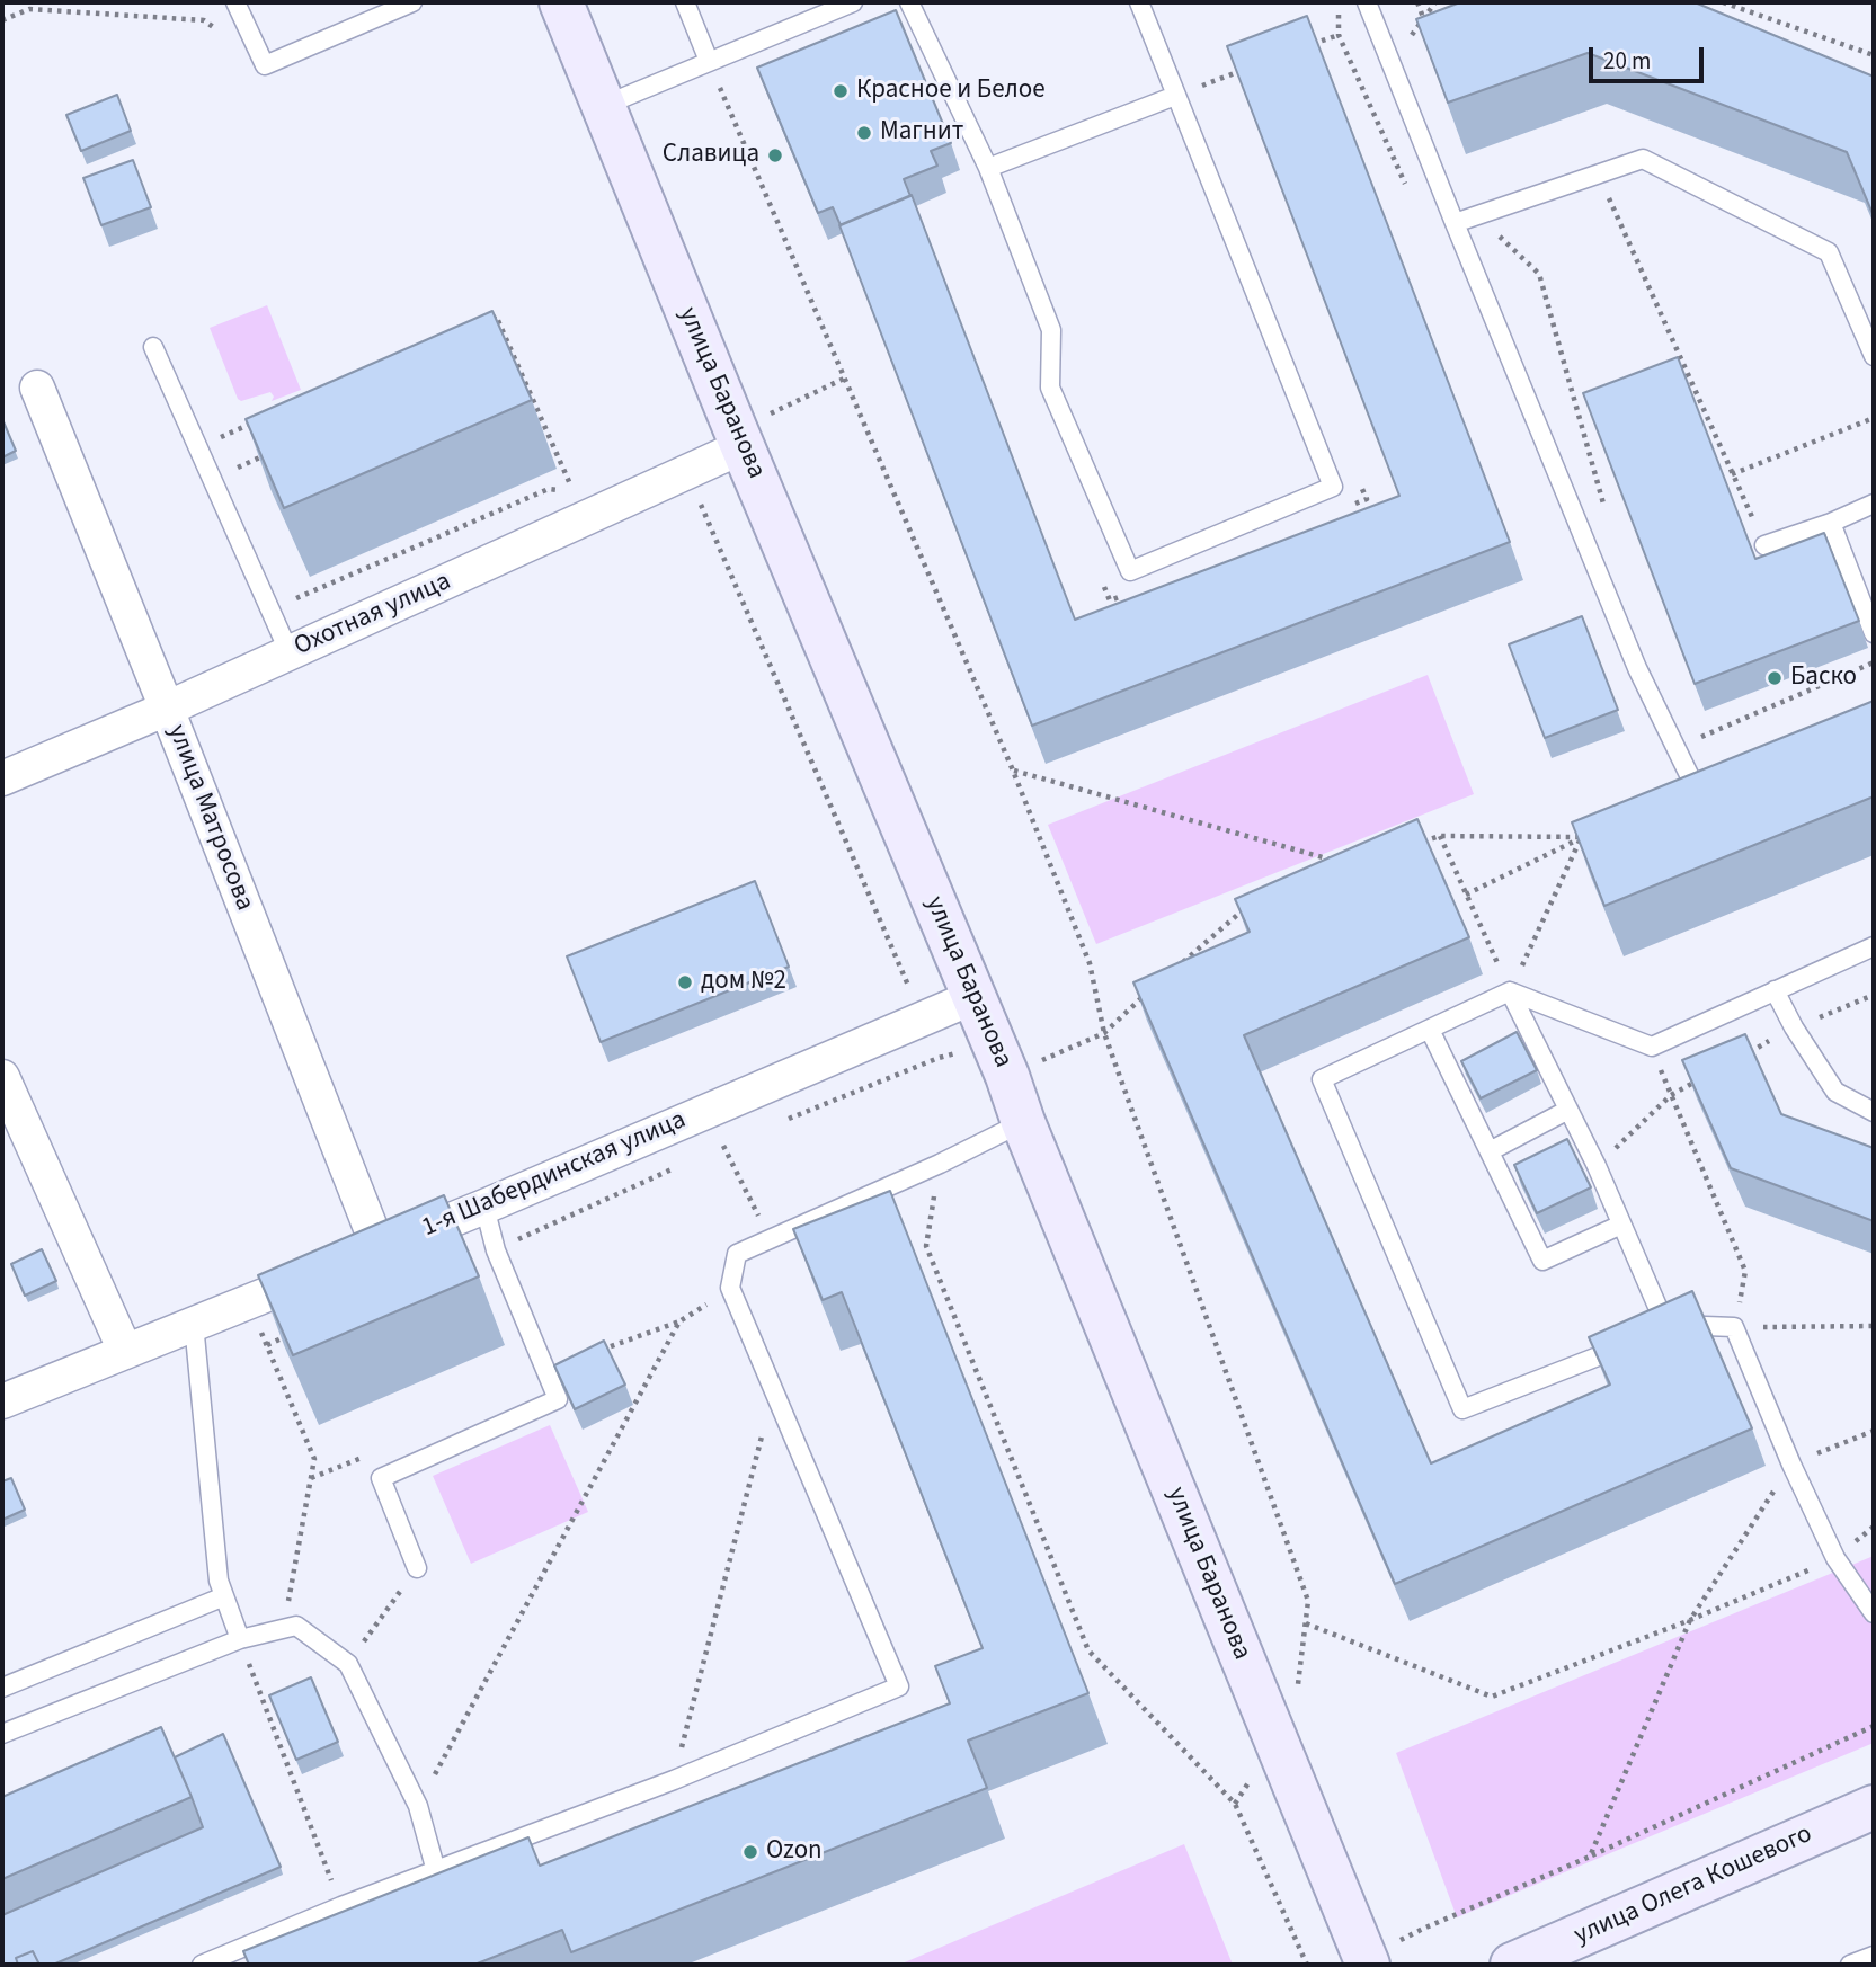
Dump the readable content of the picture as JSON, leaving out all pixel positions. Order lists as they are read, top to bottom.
{
  "streets": {
    "street": [
      "улица Баранова",
      "Охотная улица",
      "улица Матросова",
      "1-я Шабердинская улица",
      "улица Олега Кошевого"
    ]
  },
  "crossings": [
    ["улица Баранова", "Охотная улица"],
    ["улица Баранова", "1-я Шабердинская улица"],
    ["Охотная улица", "улица Матросова"],
    ["улица Матросова", "1-я Шабердинская улица"]
  ],
  "places": [
    "Красное и Белое",
    "Магнит",
    "Славица",
    "Баско",
    "дом №2",
    "Ozon"
  ],
  "scale_bar": "20 m"
}
